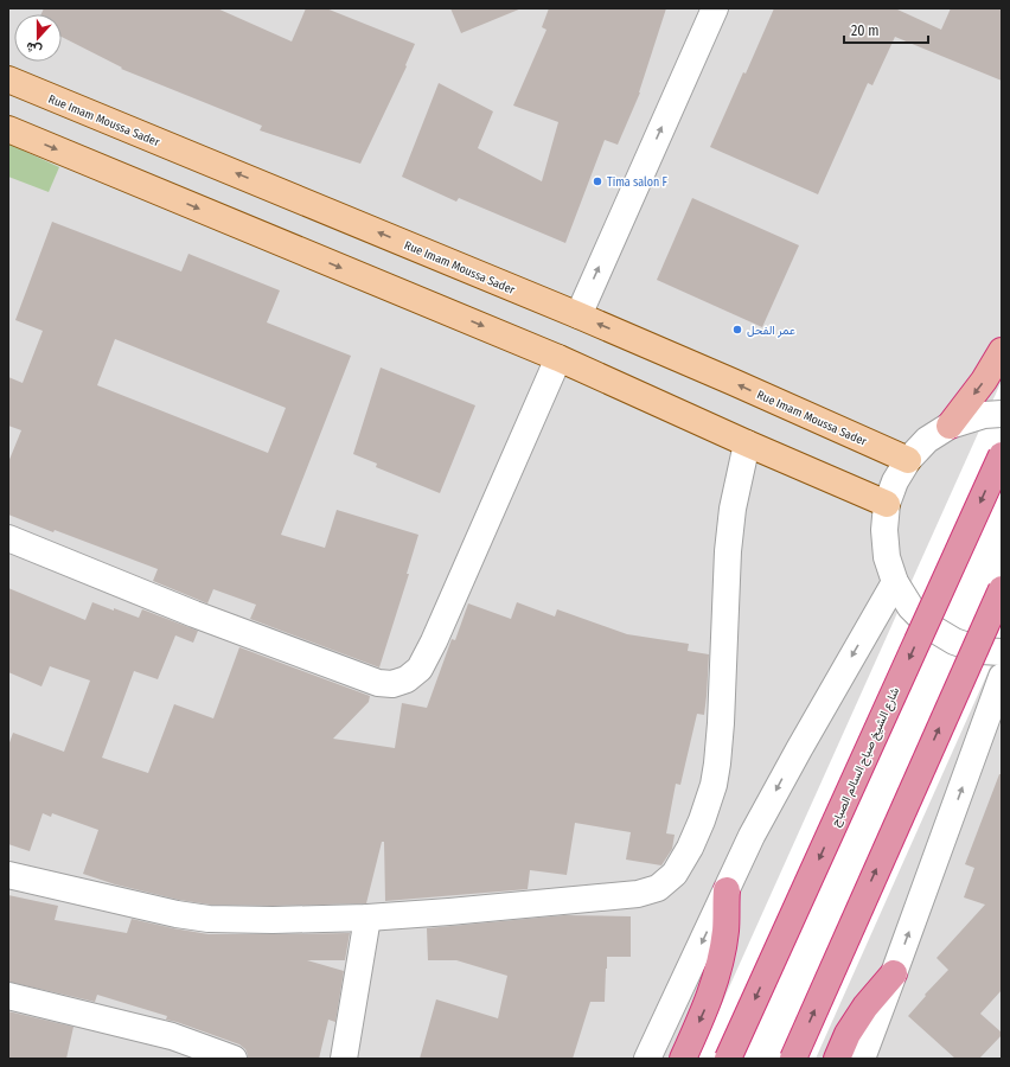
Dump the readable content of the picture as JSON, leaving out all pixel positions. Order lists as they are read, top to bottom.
{
  "streets": {
    "highway": ["شارع الشيخ صباح السالم الصباح"],
    "main road": ["Rue Imam Moussa Sader"]
  },
  "places": ["Tima salon F", "عمر الفحل"],
  "scale_bar": "20 m",
  "north": "bottom"
}
